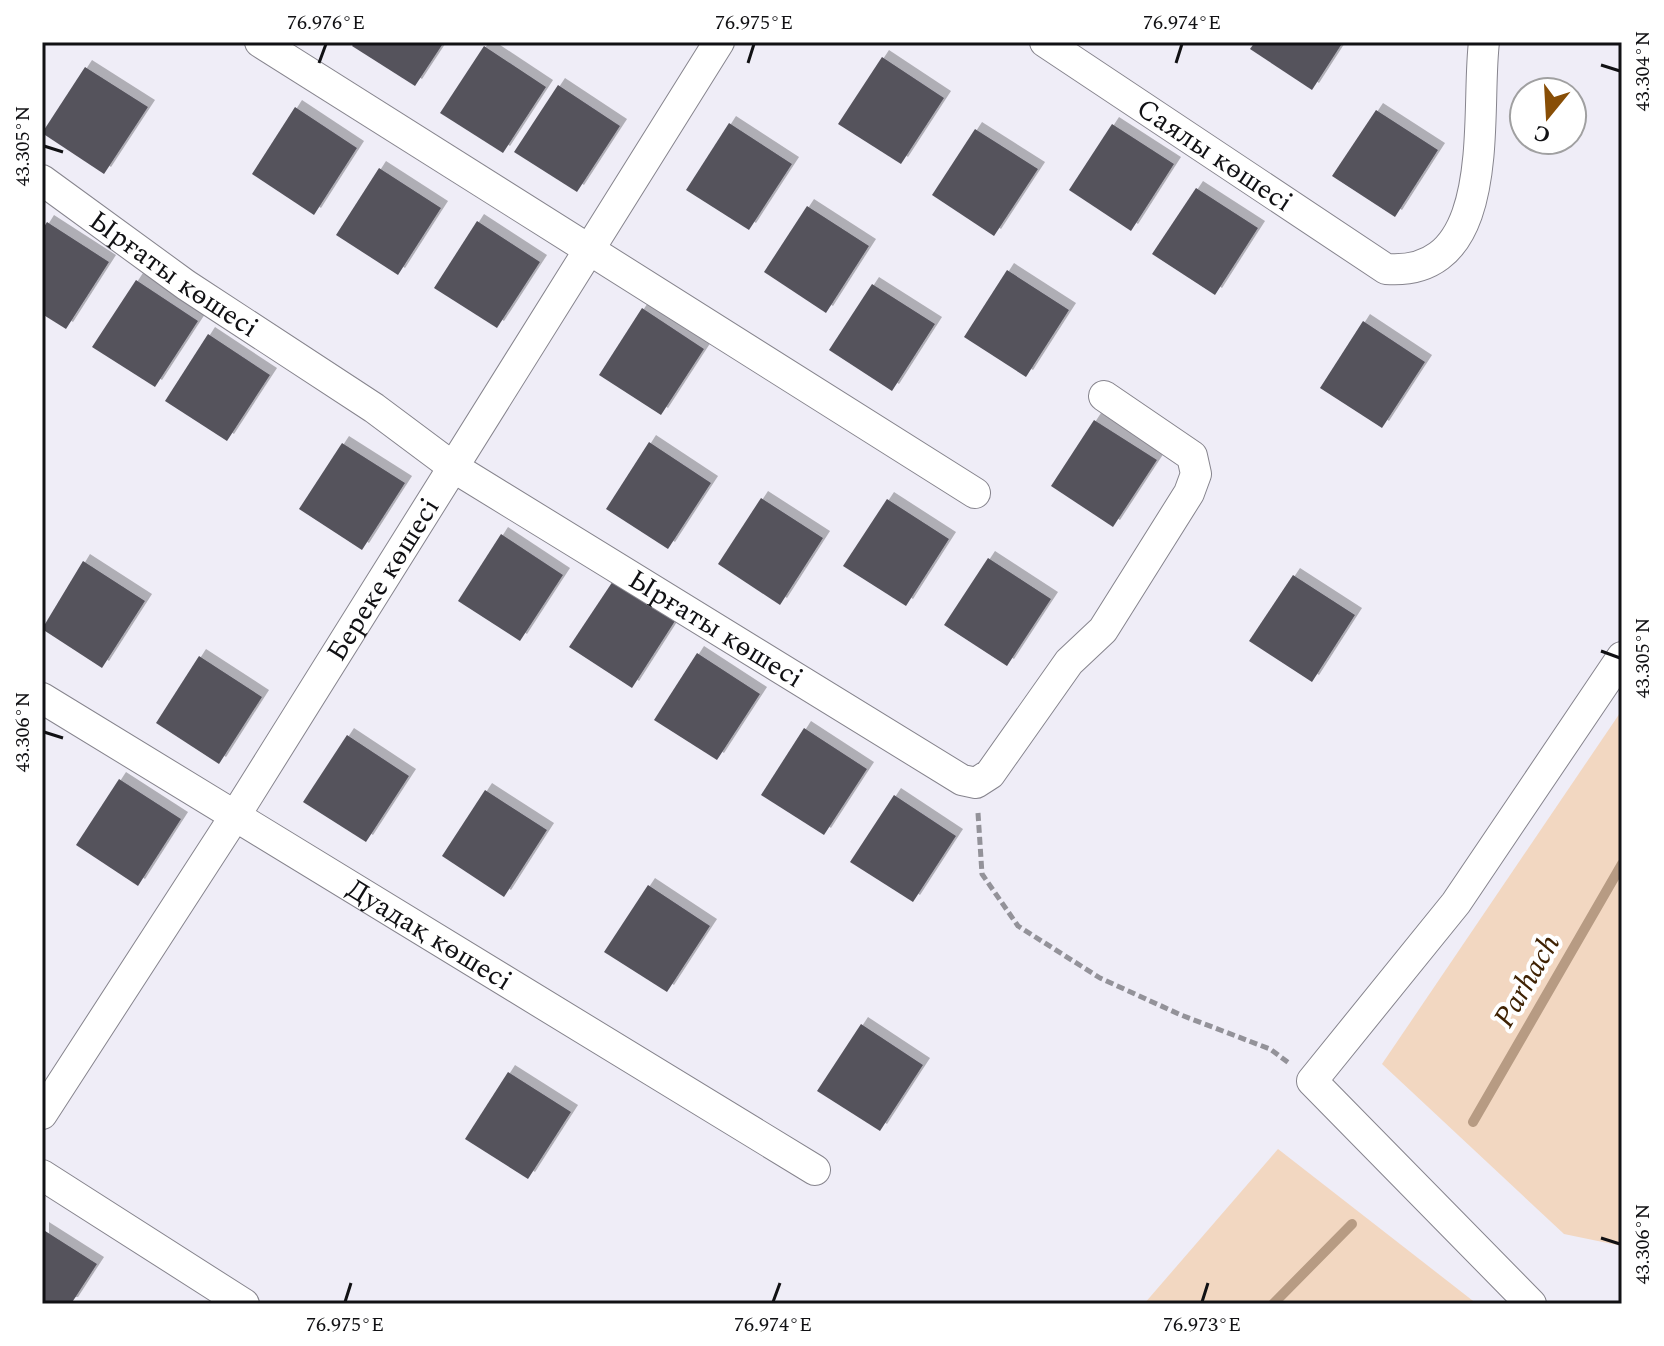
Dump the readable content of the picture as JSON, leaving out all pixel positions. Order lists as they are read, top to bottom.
{
  "streets": {
    "street": [
      "Саялы көшесі",
      "Ырғаты көшесі",
      "Береке көшесі",
      "Дуадақ көшесі"
    ]
  },
  "crossings": [
    ["Ырғаты көшесі", "Береке көшесі"],
    ["Береке көшесі", "Дуадақ көшесі"]
  ],
  "water": ["Parhach"],
  "north": "bottom",
  "coordinates": [
    "76.976°E",
    "76.975°E",
    "76.974°E",
    "43.304°N",
    "43.305°N",
    "43.306°N",
    "76.973°E"
  ]
}
